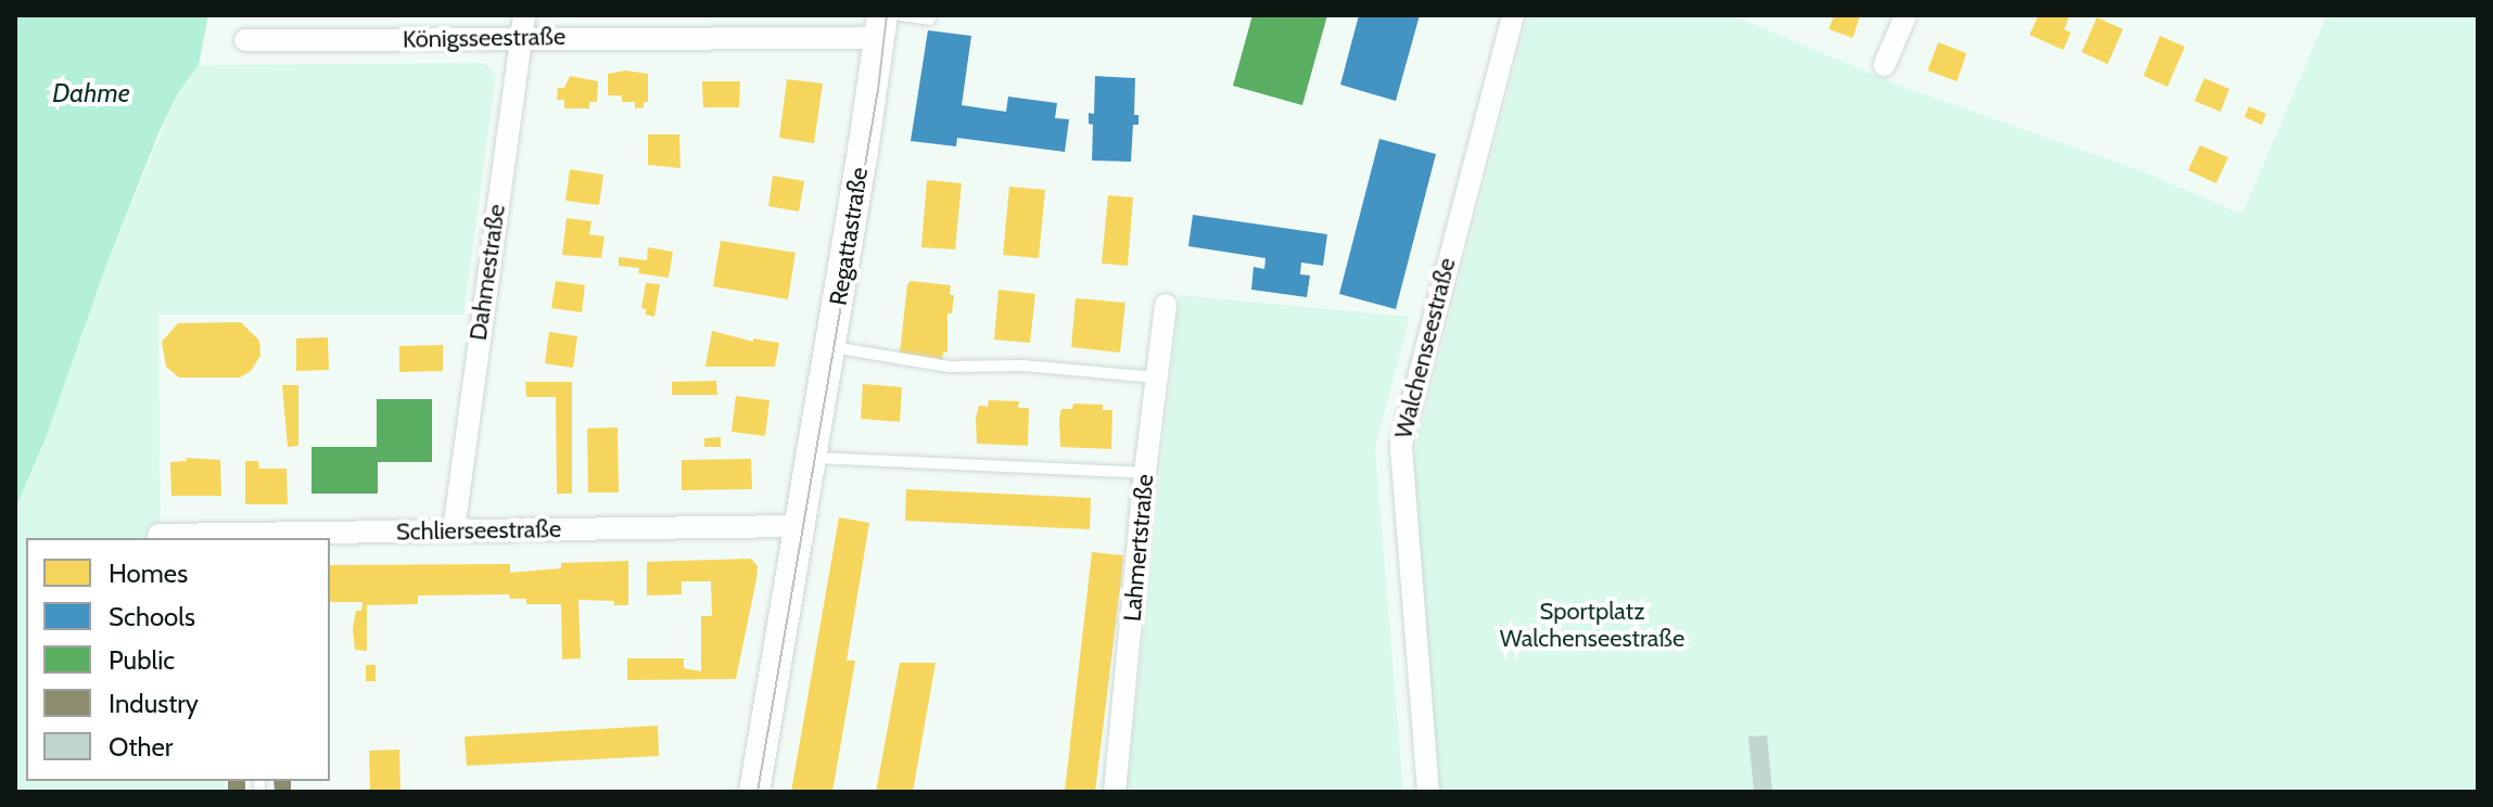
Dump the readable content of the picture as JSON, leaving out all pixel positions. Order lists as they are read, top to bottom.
{
  "streets": {
    "main road": ["Regattastraße"],
    "street": [
      "Königsseestraße",
      "Dahmestraße",
      "Walchenseestraße",
      "Schlierseestraße",
      "Lahmertstraße"
    ]
  },
  "crossings": [
    ["Königsseestraße", "Regattastraße"],
    ["Königsseestraße", "Dahmestraße"],
    ["Regattastraße", "Schlierseestraße"],
    ["Dahmestraße", "Schlierseestraße"]
  ],
  "water": ["Dahme"],
  "parks": ["Sportplatz Walchenseestraße"],
  "legend": [
    "Homes",
    "Schools",
    "Public",
    "Industry",
    "Other"
  ]
}
